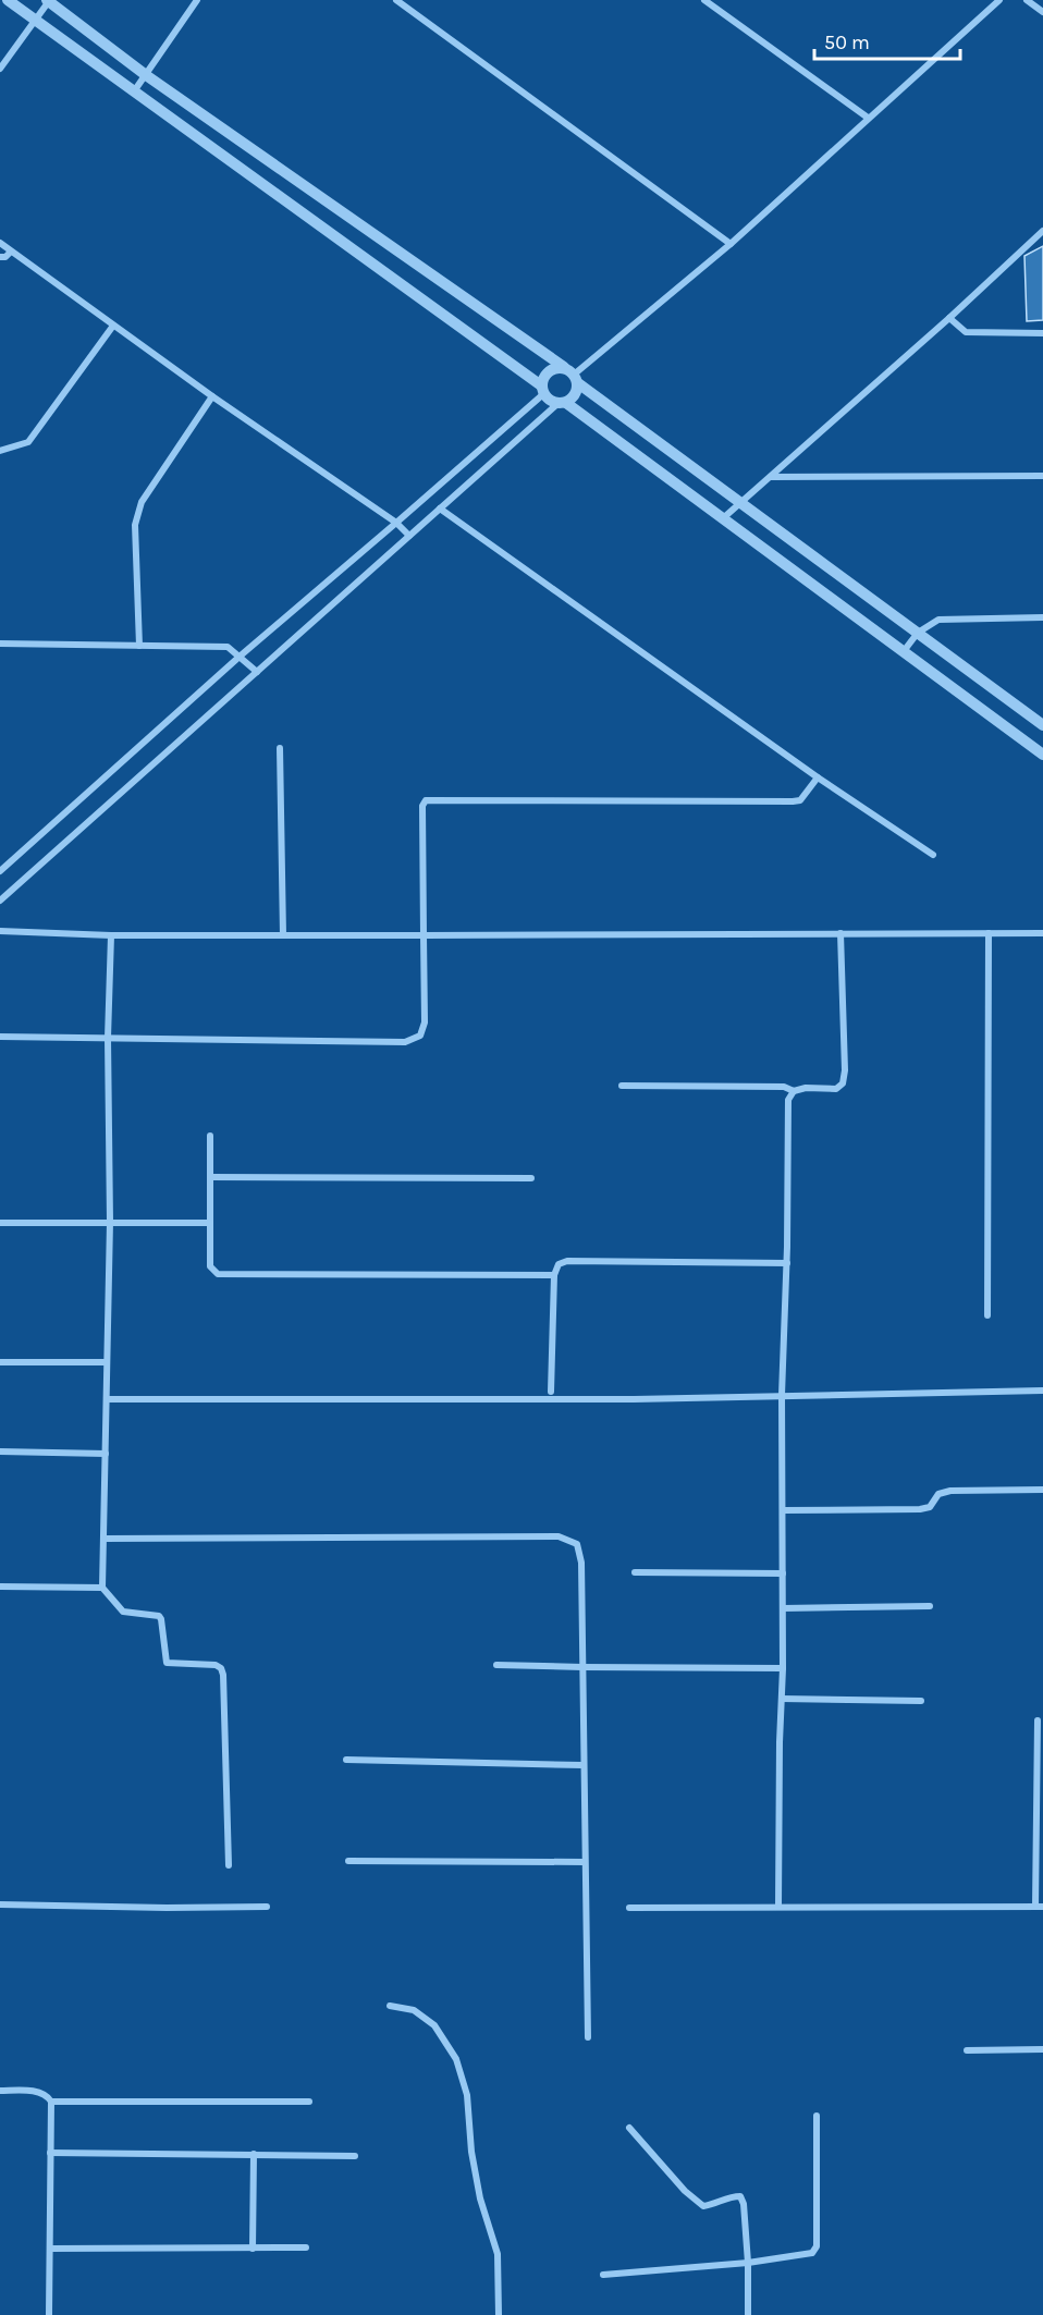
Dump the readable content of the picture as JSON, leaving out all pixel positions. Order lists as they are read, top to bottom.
{
  "scale_bar": "50 m"
}
